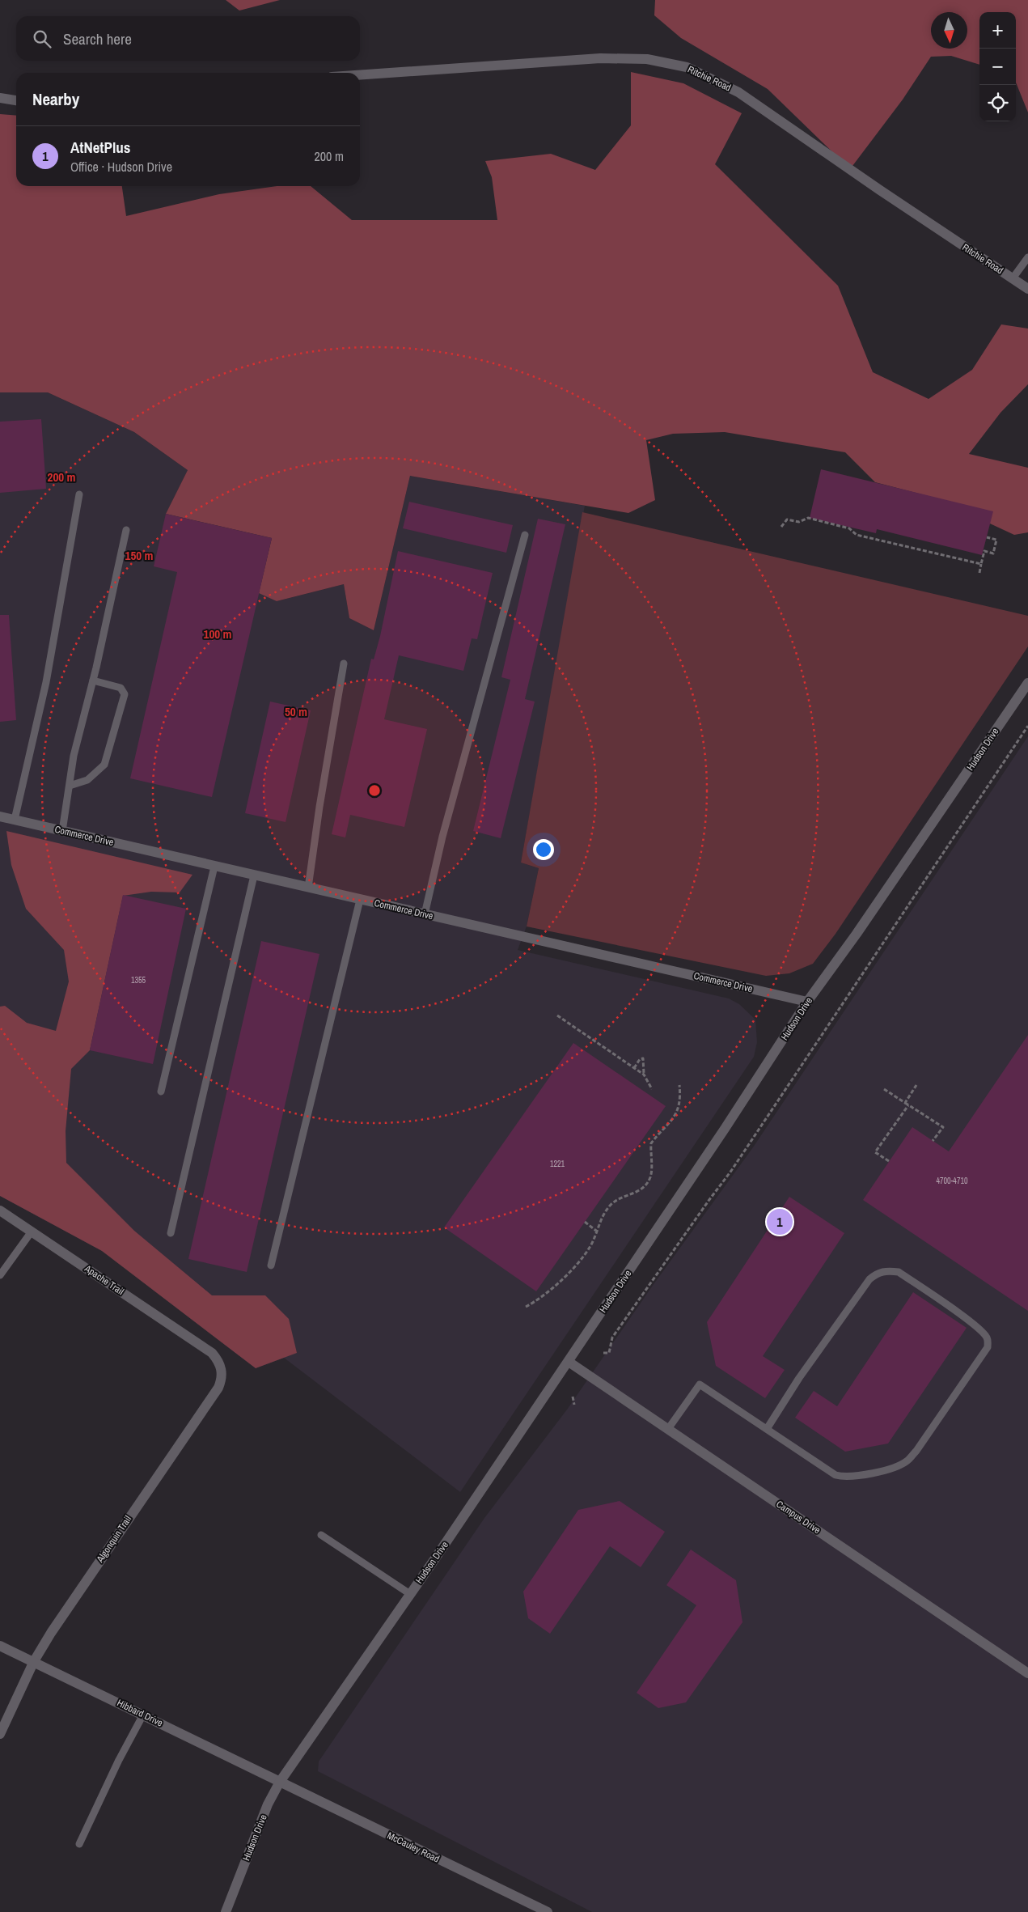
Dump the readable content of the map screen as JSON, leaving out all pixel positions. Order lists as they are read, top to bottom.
{
  "streets": {
    "street": [
      "Ritchie Road",
      "Hudson Drive",
      "Commerce Drive",
      "Apache Trail",
      "Campus Drive",
      "Algonquin Trail",
      "Hibbard Drive",
      "McCauley Road"
    ]
  },
  "crossings": [
    ["Hudson Drive", "Commerce Drive"],
    ["Hudson Drive", "Campus Drive"],
    ["Hudson Drive", "Hibbard Drive"],
    ["Hudson Drive", "McCauley Road"],
    ["Apache Trail", "Algonquin Trail"],
    ["Algonquin Trail", "Hibbard Drive"],
    ["Hibbard Drive", "McCauley Road"]
  ],
  "house_numbers": ["1355", "1221", "4700-4710"],
  "north": "bottom",
  "page": {
    "map_buttons": ["+", "−"],
    "search": "Search here",
    "heading": "Nearby",
    "list": [
      {
        "mark": "1",
        "name": "AtNetPlus",
        "note": "Office · Hudson Drive",
        "value": "200 m"
      }
    ],
    "pins": "1"
  },
  "rings": [
    "200 m",
    "150 m",
    "100 m",
    "50 m"
  ]
}
